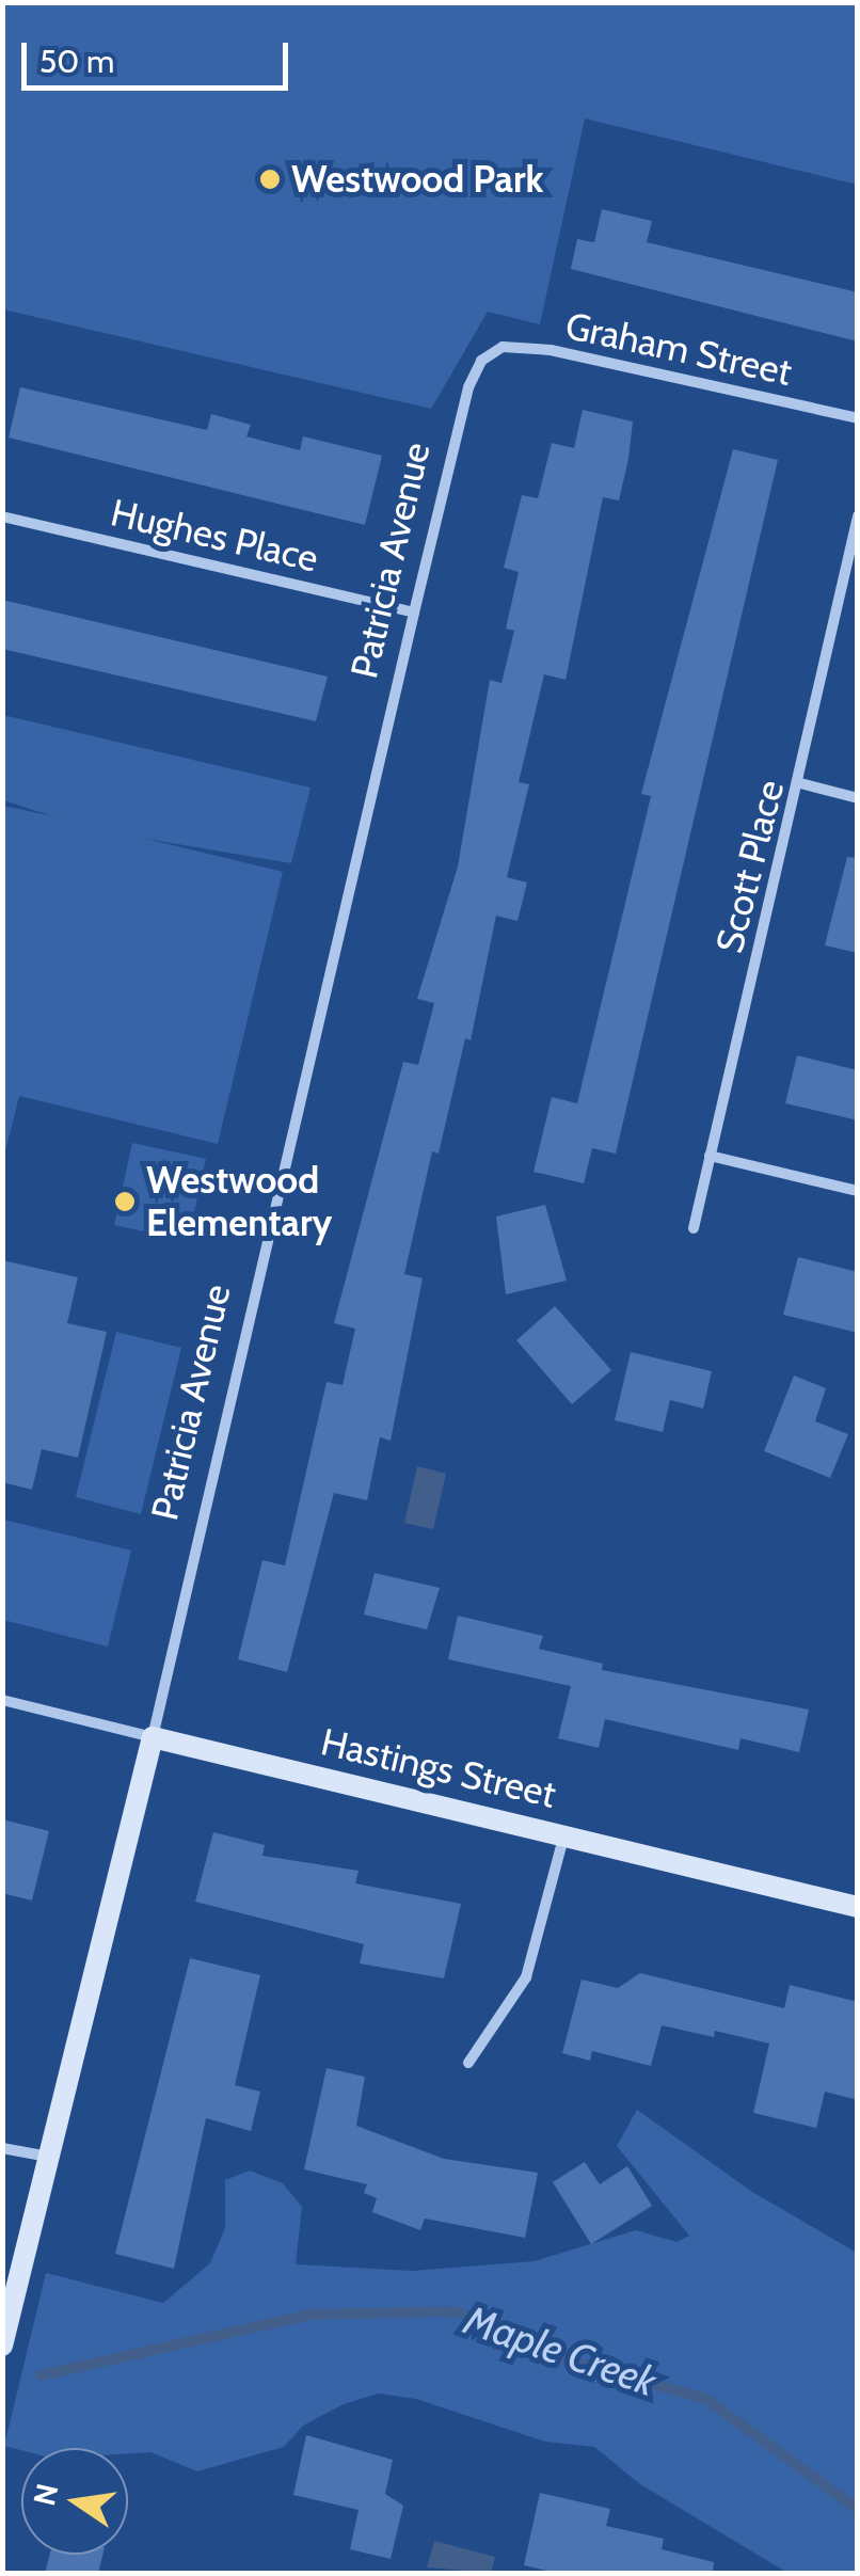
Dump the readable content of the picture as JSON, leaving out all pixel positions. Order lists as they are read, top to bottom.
{
  "streets": {
    "street": [
      "Graham Street",
      "Hughes Place",
      "Patricia Avenue",
      "Scott Place",
      "Hastings Street"
    ]
  },
  "crossings": [
    ["Graham Street", "Patricia Avenue"],
    ["Hughes Place", "Patricia Avenue"],
    ["Patricia Avenue", "Hastings Street"]
  ],
  "water": ["Maple Creek"],
  "places": ["Westwood Park", "Westwood Elementary"],
  "scale_bar": "50 m",
  "north": "left"
}
